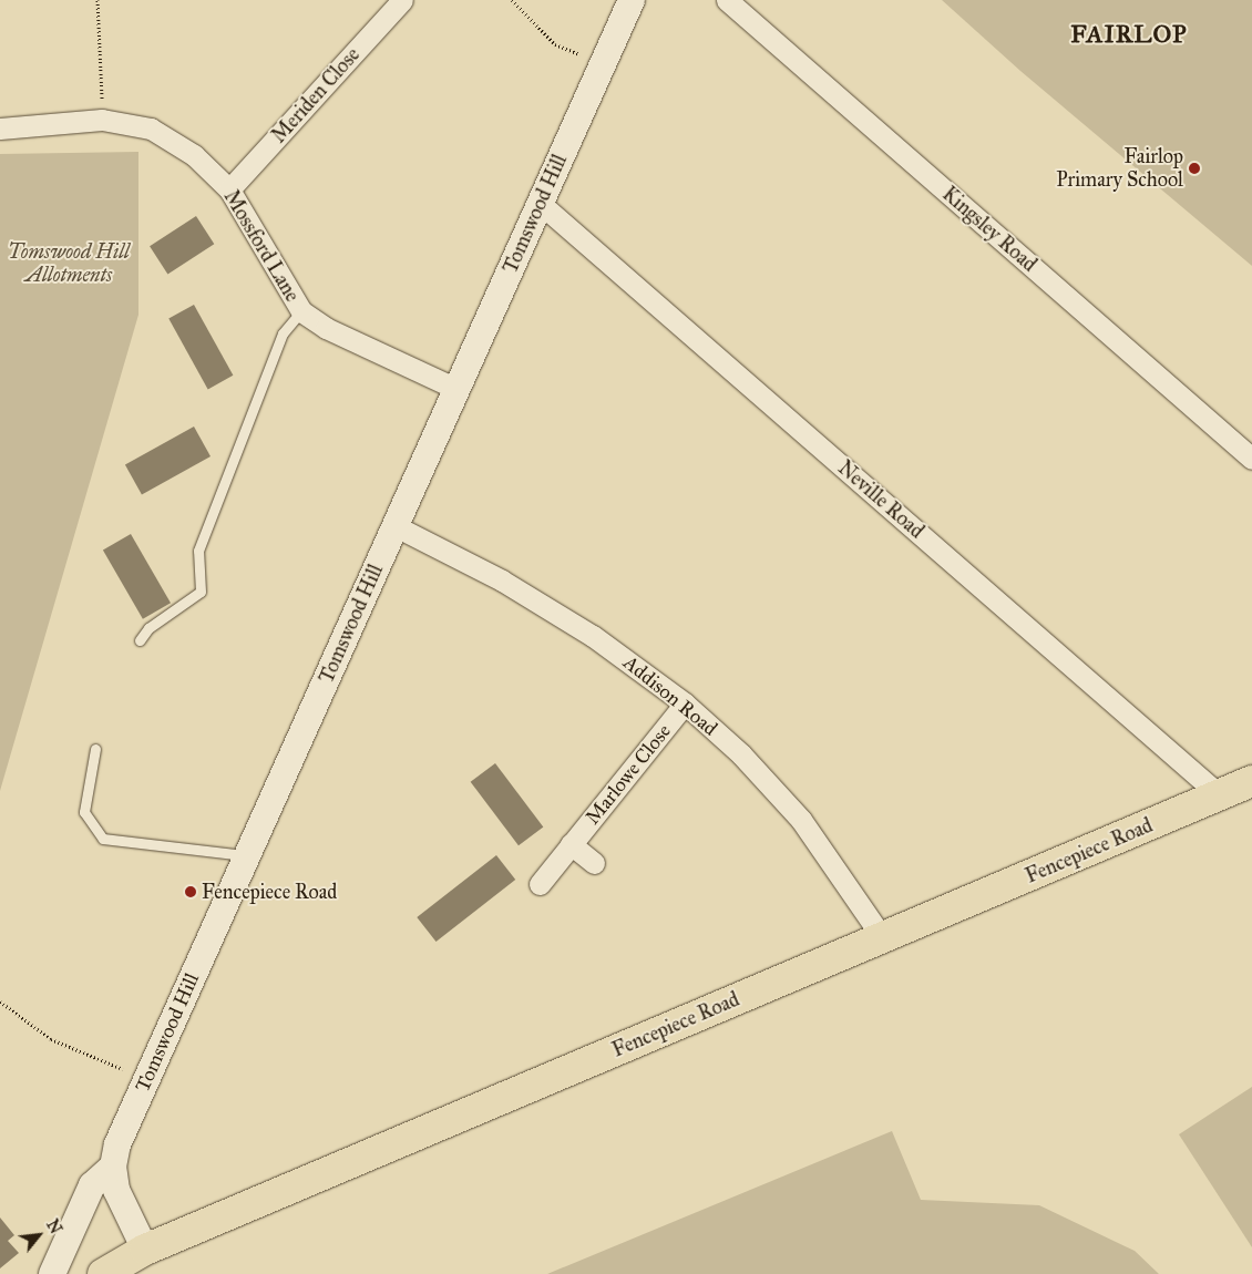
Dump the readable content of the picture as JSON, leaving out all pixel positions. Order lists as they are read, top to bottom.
{
  "streets": {
    "main road": ["Fencepiece Road"],
    "street": [
      "Meriden Close",
      "Tomswood Hill",
      "Kingsley Road",
      "Mossford Lane",
      "Neville Road",
      "Addison Road",
      "Marlowe Close"
    ]
  },
  "crossings": [
    ["Meriden Close", "Mossford Lane"],
    ["Tomswood Hill", "Mossford Lane"],
    ["Tomswood Hill", "Neville Road"],
    ["Tomswood Hill", "Addison Road"],
    ["Tomswood Hill", "Fencepiece Road"],
    ["Neville Road", "Fencepiece Road"],
    ["Addison Road", "Marlowe Close"],
    ["Addison Road", "Fencepiece Road"]
  ],
  "districts": ["FAIRLOP"],
  "parks": ["Tomswood Hill Allotments"],
  "places": ["Fairlop Primary School", "Fencepiece Road"],
  "north": "top right"
}
